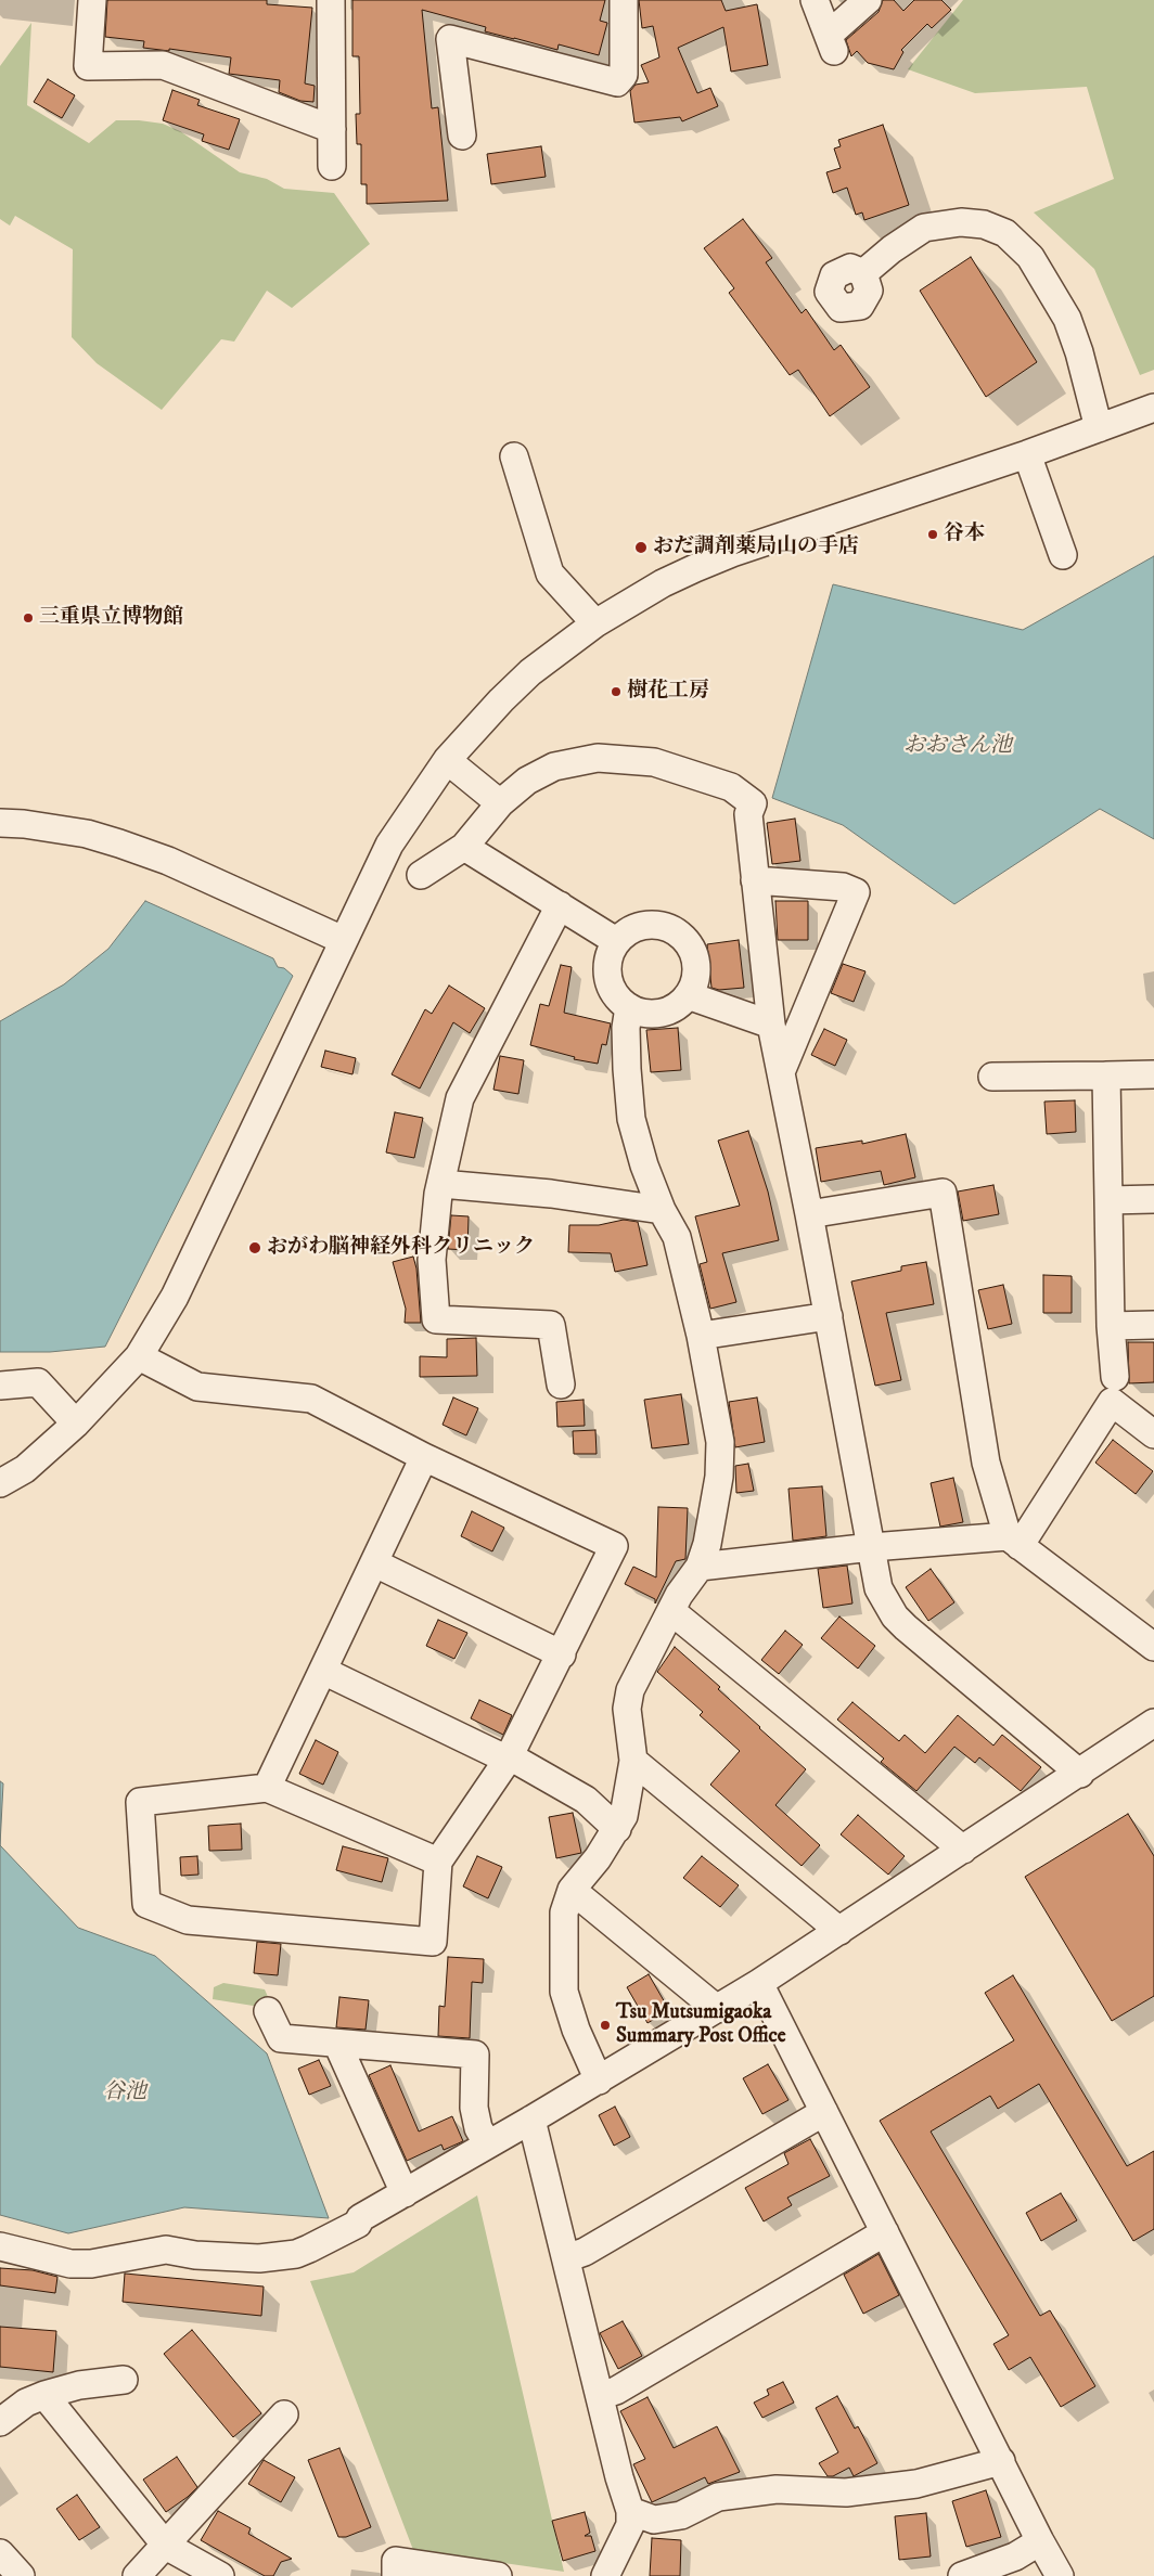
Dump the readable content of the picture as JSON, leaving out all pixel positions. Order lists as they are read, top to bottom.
{
  "water": ["おおさん池", "谷池"],
  "places": [
    "谷本",
    "おだ調剤薬局山の手店",
    "三重県立博物館",
    "樹花工房",
    "おがわ脳神経外科クリニック",
    "Tsu Mutsumigaoka Summary Post Office"
  ]
}
